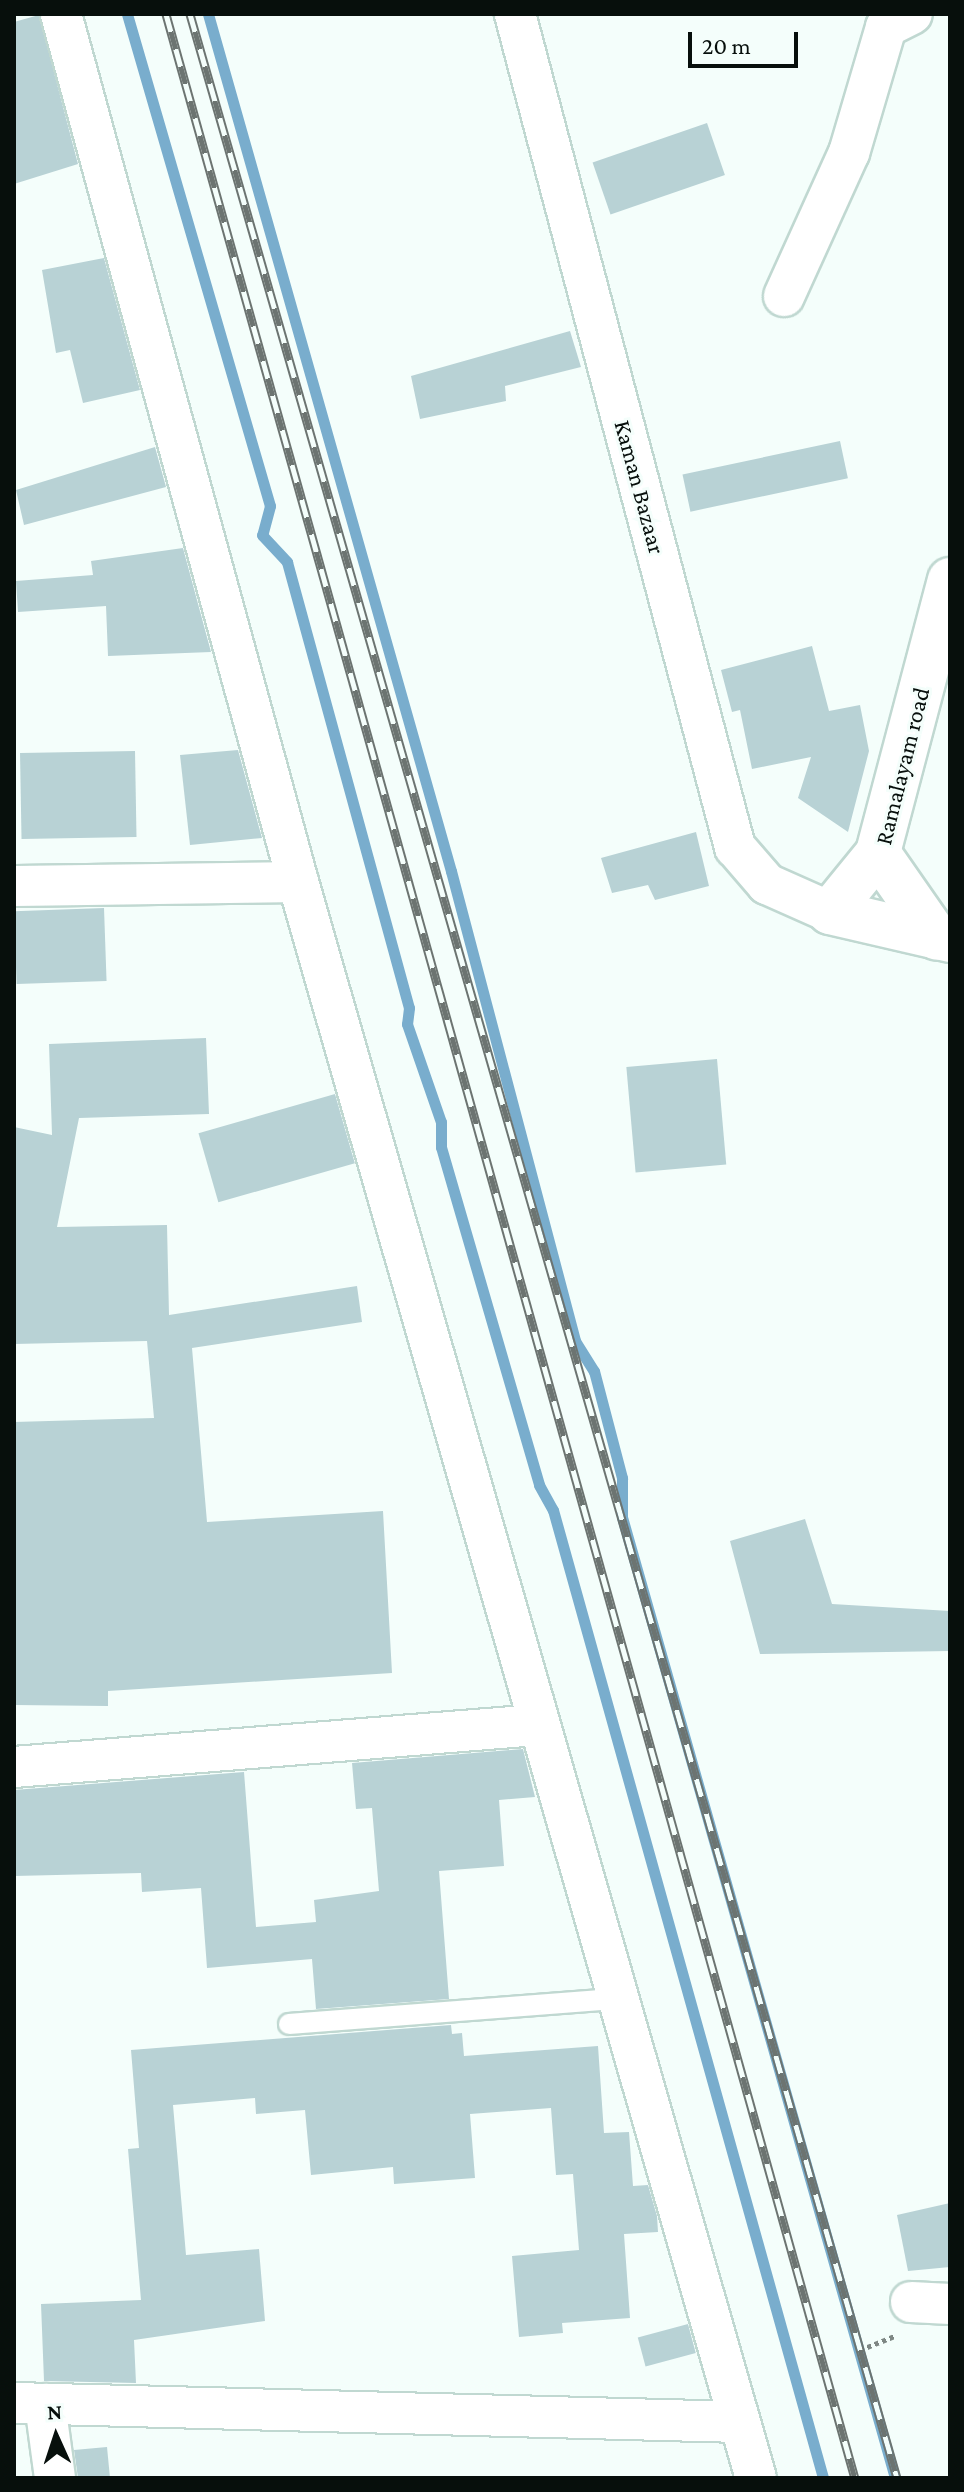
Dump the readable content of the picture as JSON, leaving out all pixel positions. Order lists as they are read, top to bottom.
{
  "streets": {
    "street": ["Kaman Bazaar", "Ramalayam road"]
  },
  "scale_bar": "20 m",
  "north": "top"
}
